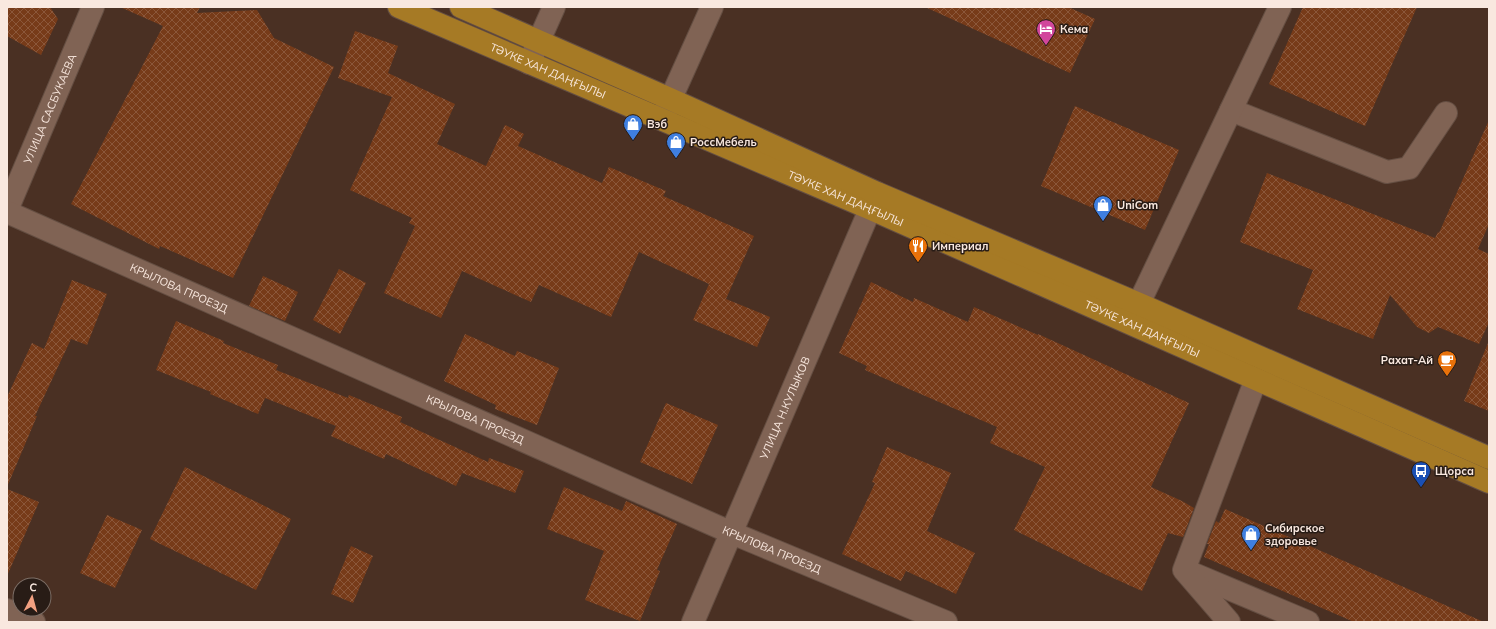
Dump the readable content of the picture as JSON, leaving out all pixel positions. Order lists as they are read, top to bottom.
{
  "streets": {
    "main road": ["ТӘУКЕ ХАН ДАҢҒЫЛЫ"],
    "street": ["УЛИЦА САСБУКАЕВА", "КРЫЛОВА ПРОЕЗД", "УЛИЦА Н.КУЛЫКОВ"]
  },
  "crossings": [
    ["ТӘУКЕ ХАН ДАҢҒЫЛЫ", "УЛИЦА Н.КУЛЫКОВ"],
    ["УЛИЦА САСБУКАЕВА", "КРЫЛОВА ПРОЕЗД"],
    ["КРЫЛОВА ПРОЕЗД", "УЛИЦА Н.КУЛЫКОВ"]
  ],
  "places": {
    "hotel": ["Кема"],
    "shop": [
      "Вэб",
      "РоссМебель",
      "UniCom",
      "Сибирское здоровье"
    ],
    "restaurant": ["Империал"],
    "cafe": ["Рахат-Ай"],
    "bus stop": ["Щорса"]
  },
  "north": "top"
}
